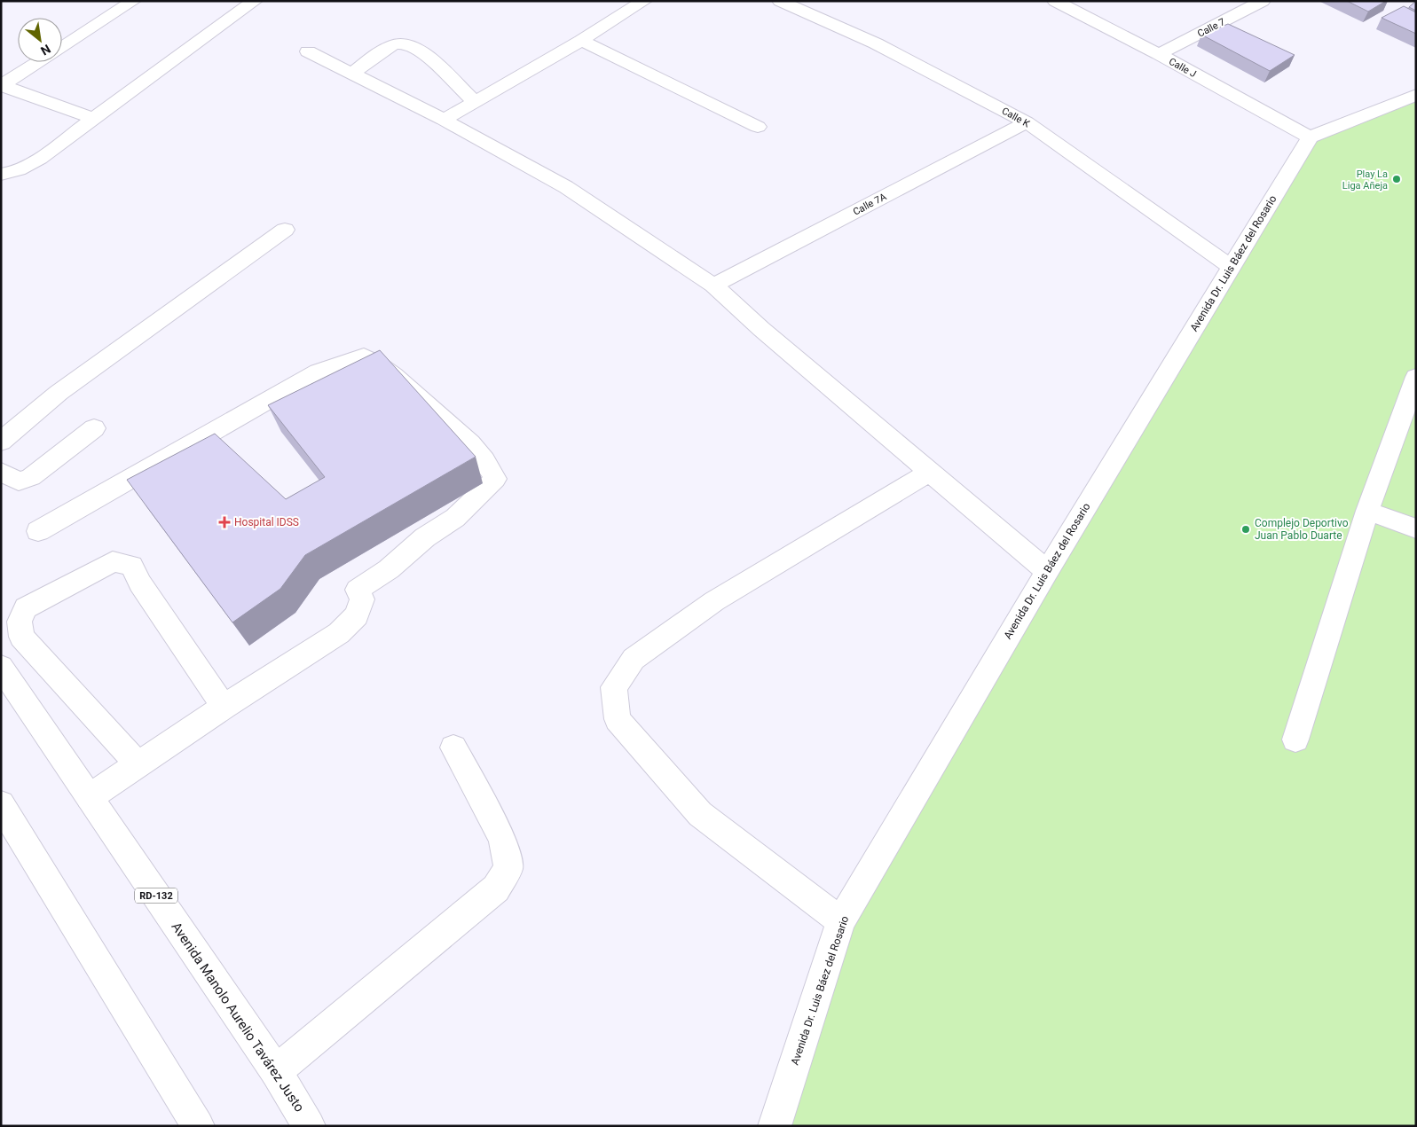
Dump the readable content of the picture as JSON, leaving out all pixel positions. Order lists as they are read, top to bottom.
{
  "streets": {
    "street": [
      "Calle 7",
      "Calle J",
      "Calle K",
      "Calle 7A",
      "Avenida Dr. Luis Báez del Rosario",
      "RD-132",
      "Avenida Manolo Aurelio Tavárez Justo"
    ]
  },
  "crossings": [
    ["Calle 7", "Calle J"],
    ["Calle J", "Avenida Dr. Luis Báez del Rosario"],
    ["Calle K", "Calle 7A"],
    ["Calle K", "Avenida Dr. Luis Báez del Rosario"]
  ],
  "places": {
    "other": ["Play La Liga Añeja", "Complejo Deportivo Juan Pablo Duarte"],
    "health": ["Hospital IDSS"]
  },
  "north": "bottom right"
}
